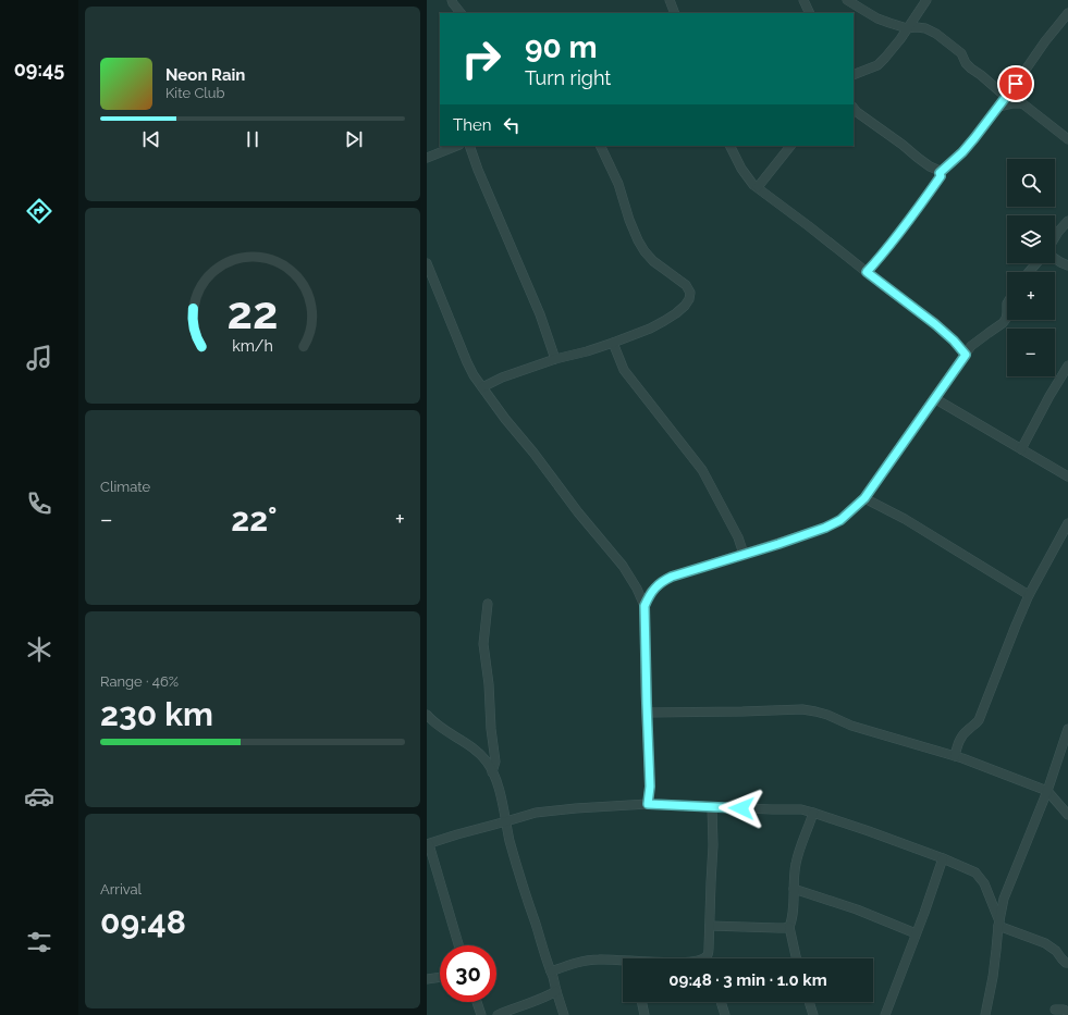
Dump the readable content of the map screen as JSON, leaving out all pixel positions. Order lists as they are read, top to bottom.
{
  "page": {
    "tabs": "09:45",
    "turn": ["90 m", "Turn right"],
    "song": ["Neon Rain", "Kite Club"],
    "then": "Then",
    "map_buttons": ["+", "−"],
    "tile": [
      "Climate",
      ["Range · 46%", "230 km"],
      ["Arrival", "09:48"]
    ],
    "heat": ["−", "22°", "+"],
    "limit": "30",
    "trip": "09:48 · 3 min · 1.0 km",
    "gauge": ["22", "km/h"]
  }
}
